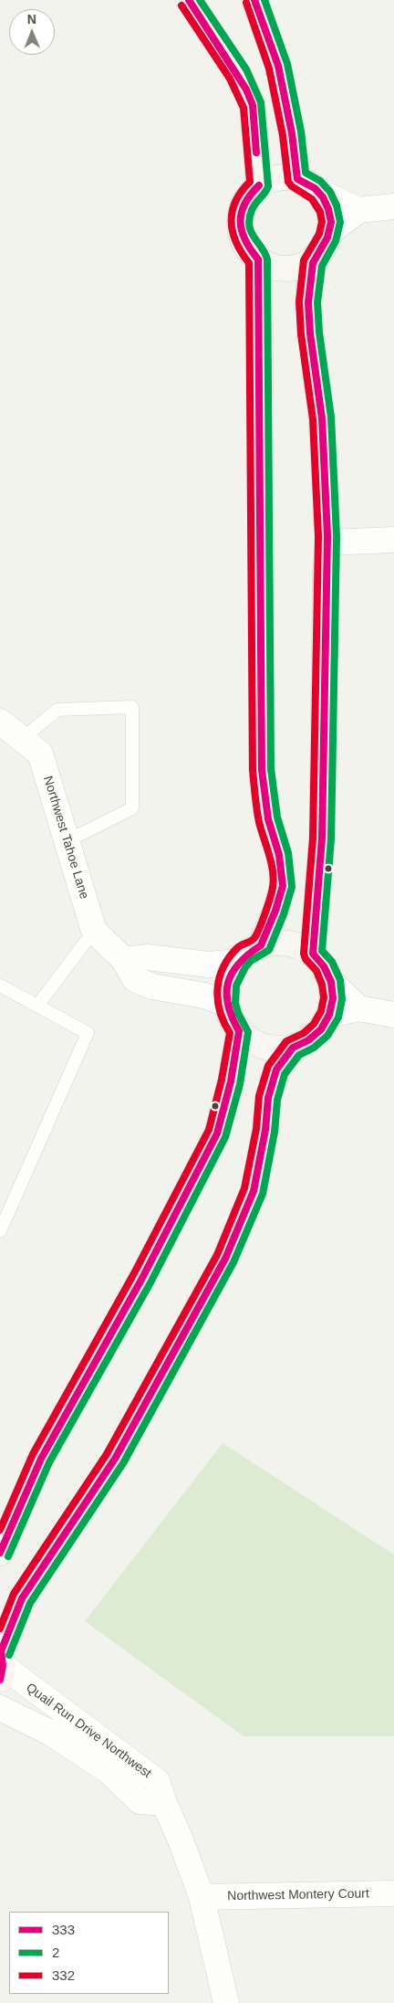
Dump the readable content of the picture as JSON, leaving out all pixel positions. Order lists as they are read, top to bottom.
{
  "streets": {
    "street": ["Northwest Tahoe Lane", "Quail Run Drive Northwest", "Northwest Montery Court"]
  },
  "crossings": [
    ["Quail Run Drive Northwest", "Northwest Montery Court"]
  ],
  "lines": ["transit line 333", "transit line 2", "transit line 332"],
  "legend": ["333", "2", "332"],
  "north": "top"
}
